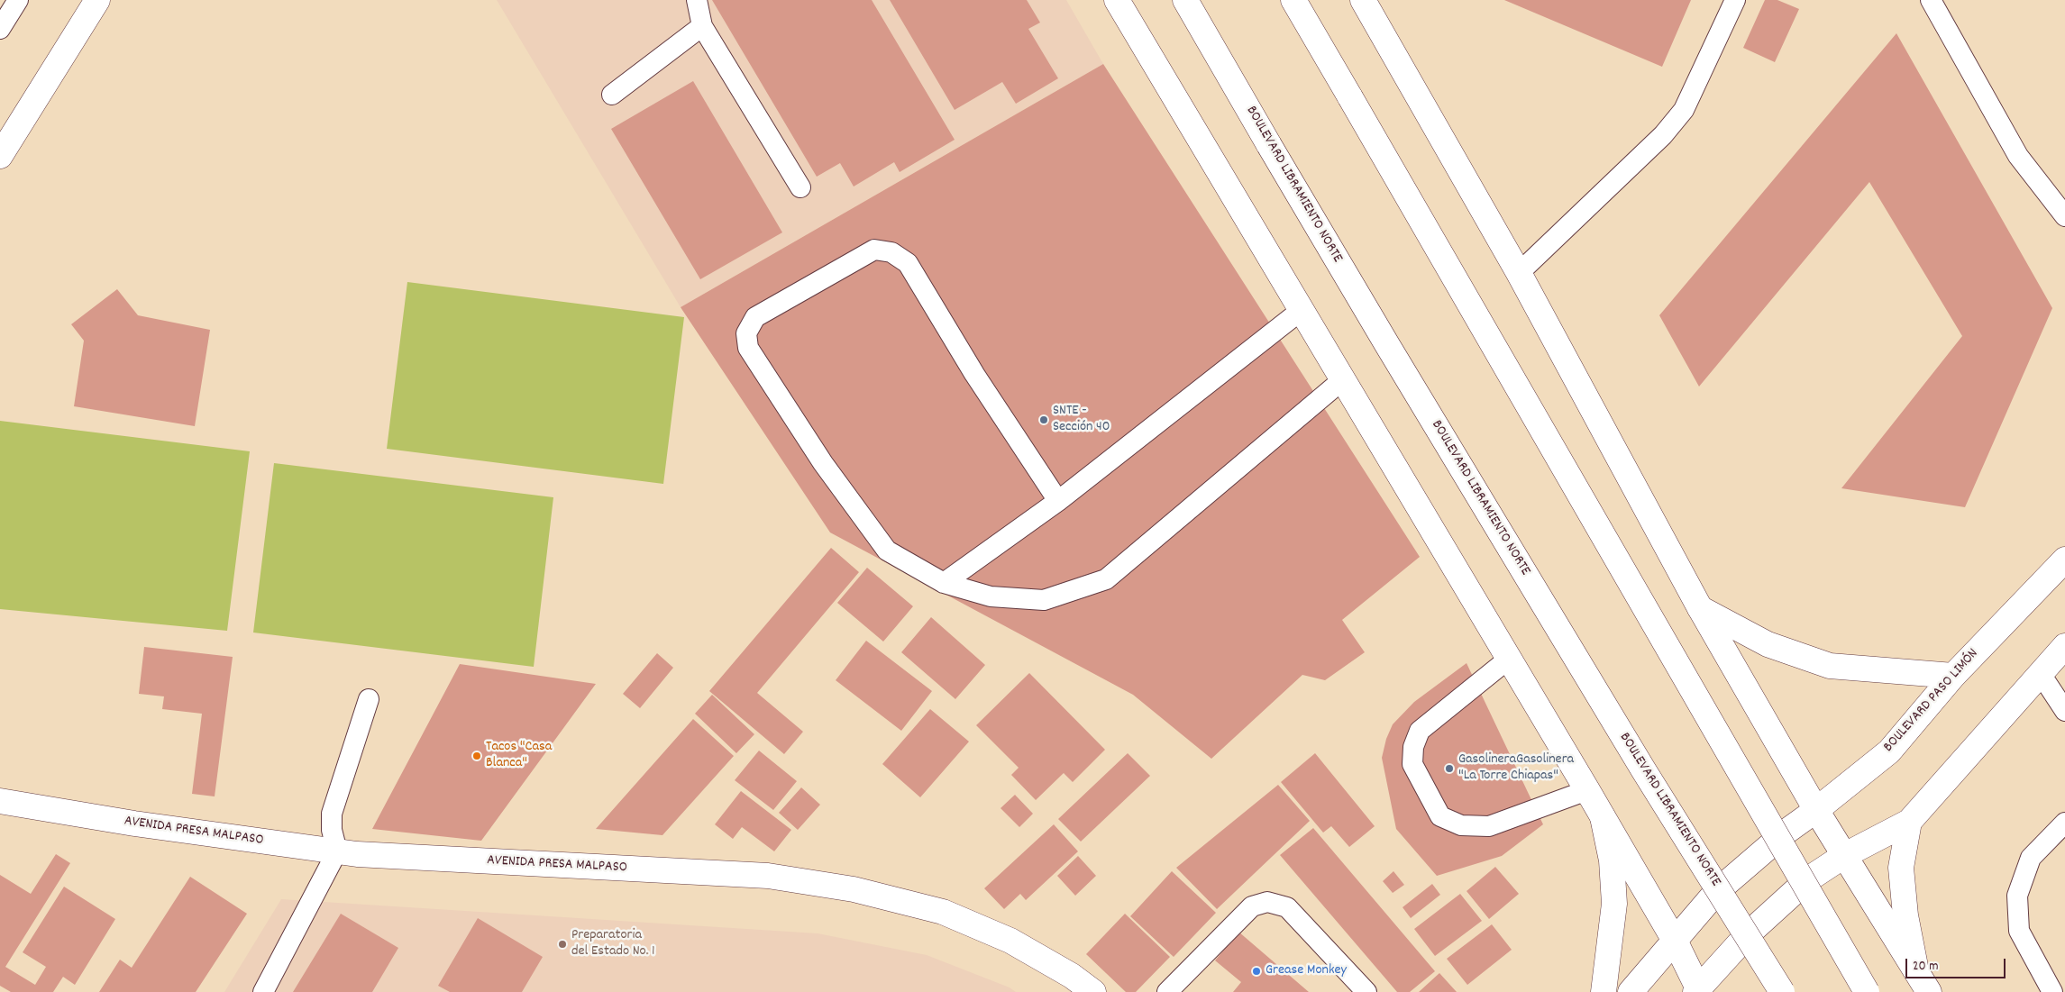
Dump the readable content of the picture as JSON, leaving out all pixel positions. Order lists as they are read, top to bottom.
{
  "streets": {
    "main road": ["BOULEVARD LIBRAMIENTO NORTE", "BOULEVARD PASO LIMÓN", "AVENIDA PRESA MALPASO"]
  },
  "places": [
    "SNTE - Sección 40",
    "Tacos \"Casa Blanca\"",
    "GasolineraGasolinera \"La Torre Chiapas\"",
    "Preparatoria del Estado No. 1",
    "Grease Monkey"
  ],
  "scale_bar": "20 m"
}
